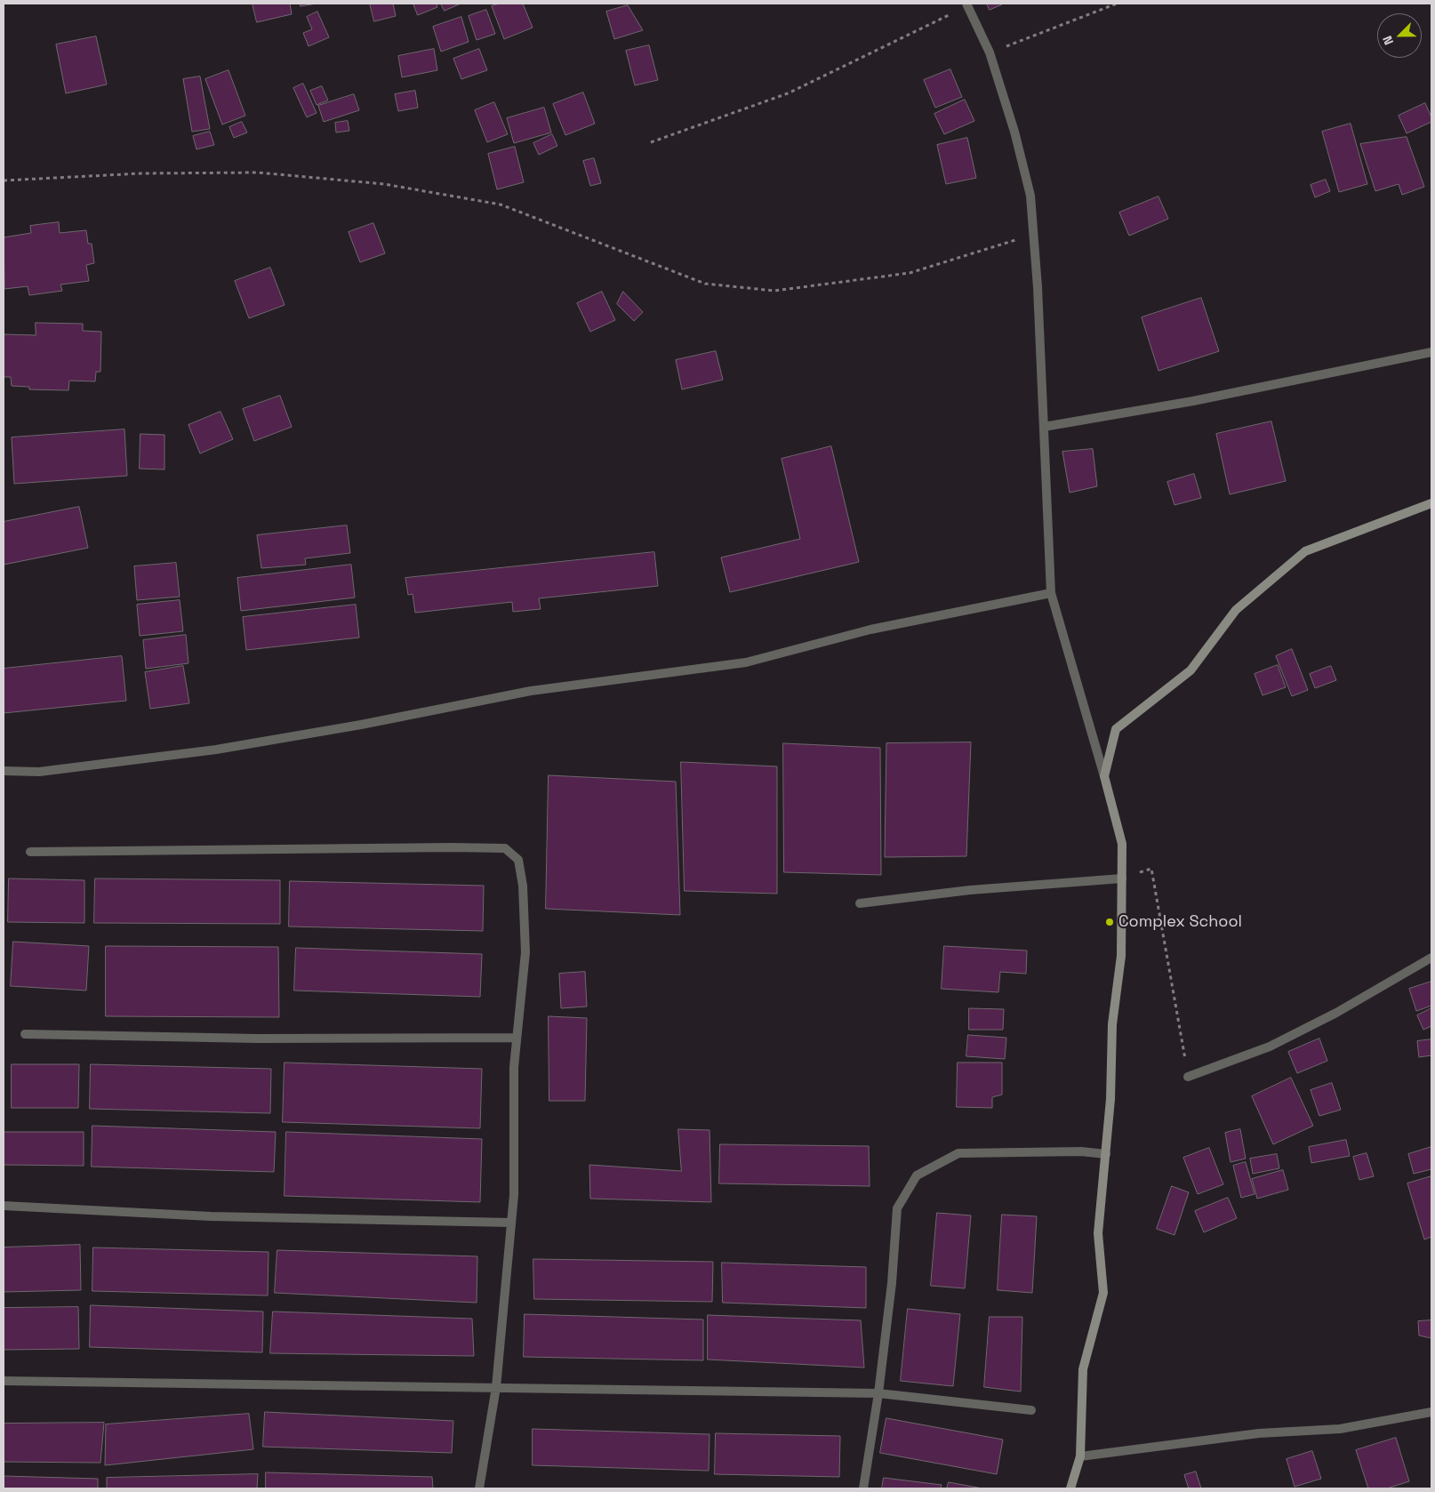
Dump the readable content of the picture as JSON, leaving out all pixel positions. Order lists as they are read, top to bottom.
{
  "places": ["Complex School"],
  "north": "bottom left"
}
